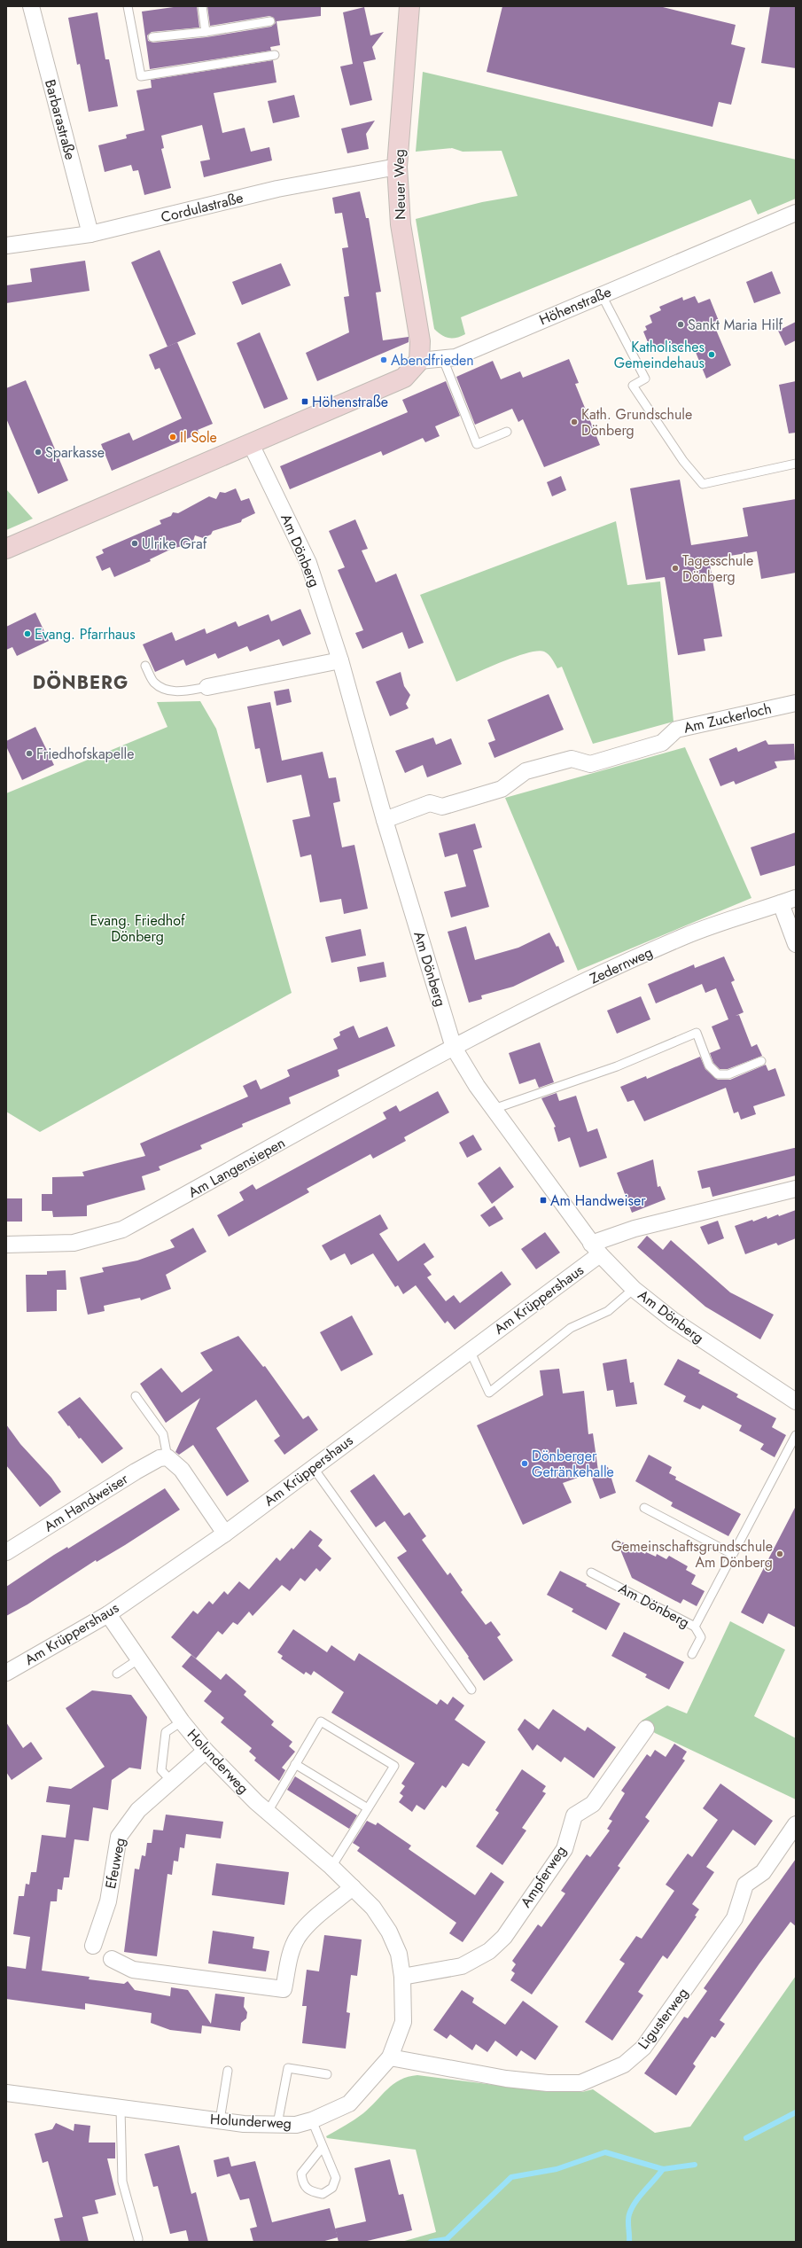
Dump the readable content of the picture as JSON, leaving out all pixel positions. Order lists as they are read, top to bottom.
{
  "streets": {
    "street": [
      "Barbarastraße",
      "Neuer Weg",
      "Cordulastraße",
      "Höhenstraße",
      "Am Dönberg",
      "Am Zuckerloch",
      "Zedernweg",
      "Am Langensiepen",
      "Am Krüppershaus",
      "Am Handweiser",
      "Holunderweg",
      "Efeuweg",
      "Ampferweg",
      "Ligusterweg"
    ]
  },
  "crossings": [
    ["Barbarastraße", "Cordulastraße"],
    ["Neuer Weg", "Cordulastraße"],
    ["Neuer Weg", "Höhenstraße"],
    ["Am Dönberg", "Am Zuckerloch"],
    ["Am Dönberg", "Zedernweg"],
    ["Am Dönberg", "Am Langensiepen"],
    ["Am Dönberg", "Am Krüppershaus"],
    ["Zedernweg", "Am Langensiepen"],
    ["Am Krüppershaus", "Holunderweg"],
    ["Holunderweg", "Efeuweg"],
    ["Holunderweg", "Ampferweg"],
    ["Holunderweg", "Ligusterweg"]
  ],
  "districts": ["DÖNBERG"],
  "parks": ["Evang. Friedhof Dönberg"],
  "places": {
    "other": [
      "Sankt Maria Hilf",
      "Katholisches Gemeindehaus",
      "Abendfrieden",
      "Kath. Grundschule Dönberg",
      "Il Sole",
      "Sparkasse",
      "Ulrike Graf",
      "Tagesschule Dönberg",
      "Evang. Pfarrhaus",
      "Friedhofskapelle",
      "Dönberger Getränkehalle",
      "Gemeinschaftsgrundschule Am Dönberg"
    ],
    "transit": ["Höhenstraße", "Am Handweiser"]
  }
}
